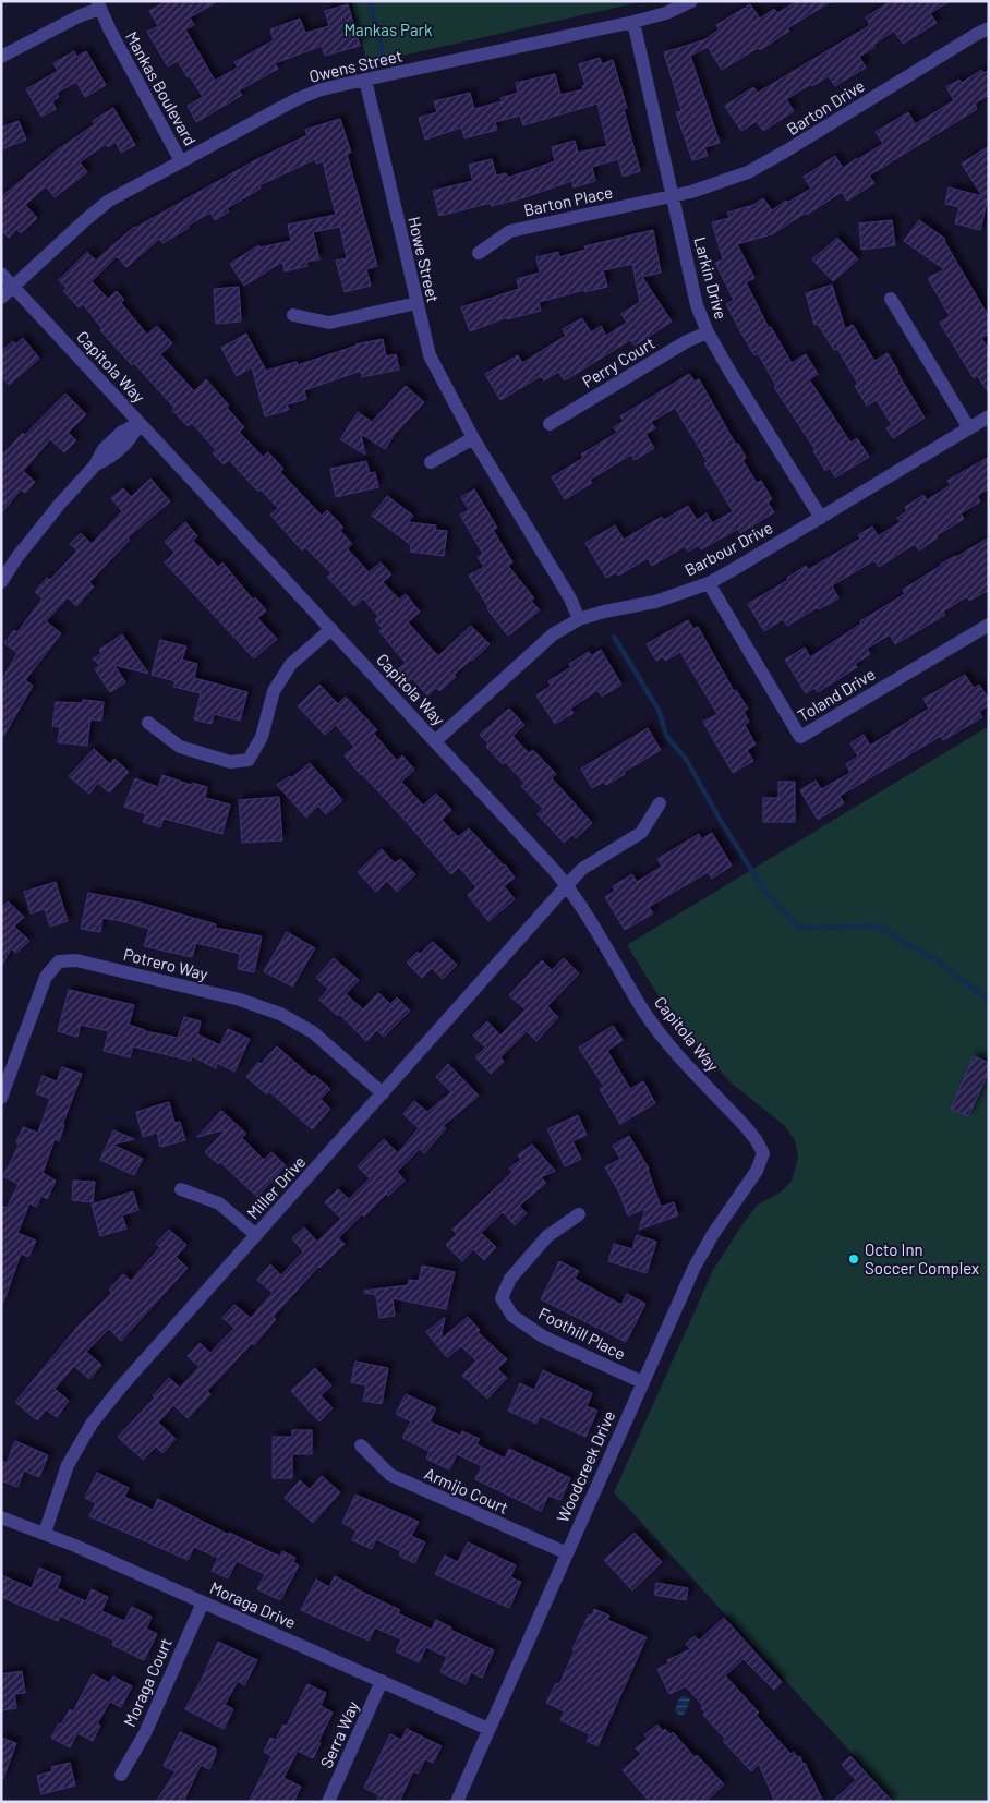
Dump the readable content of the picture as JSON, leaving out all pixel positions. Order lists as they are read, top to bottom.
{
  "streets": {
    "street": [
      "Owens Street",
      "Mankas Boulevard",
      "Barton Drive",
      "Barton Place",
      "Howe Street",
      "Larkin Drive",
      "Perry Court",
      "Capitola Way",
      "Barbour Drive",
      "Toland Drive",
      "Potrero Way",
      "Miller Drive",
      "Foothill Place",
      "Woodcreek Drive",
      "Armijo Court",
      "Moraga Drive",
      "Moraga Court",
      "Serra Way"
    ]
  },
  "crossings": [
    ["Owens Street", "Mankas Boulevard"],
    ["Owens Street", "Howe Street"],
    ["Owens Street", "Larkin Drive"],
    ["Owens Street", "Capitola Way"],
    ["Barton Drive", "Barton Place"],
    ["Barton Drive", "Larkin Drive"],
    ["Barton Place", "Larkin Drive"],
    ["Howe Street", "Barbour Drive"],
    ["Larkin Drive", "Perry Court"],
    ["Larkin Drive", "Barbour Drive"],
    ["Capitola Way", "Barbour Drive"],
    ["Capitola Way", "Miller Drive"],
    ["Capitola Way", "Woodcreek Drive"],
    ["Barbour Drive", "Toland Drive"],
    ["Potrero Way", "Miller Drive"],
    ["Miller Drive", "Moraga Drive"],
    ["Foothill Place", "Woodcreek Drive"],
    ["Woodcreek Drive", "Armijo Court"],
    ["Woodcreek Drive", "Moraga Drive"],
    ["Moraga Drive", "Moraga Court"],
    ["Moraga Drive", "Serra Way"]
  ],
  "parks": ["Mankas Park"],
  "places": ["Octo Inn Soccer Complex"]
}
